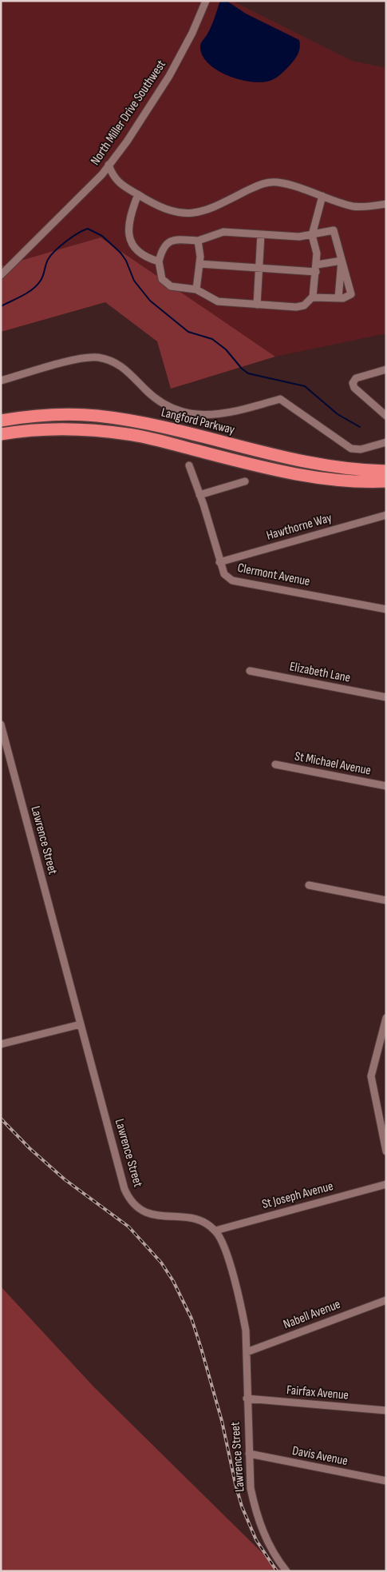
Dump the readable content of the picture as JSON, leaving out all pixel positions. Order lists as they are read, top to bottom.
{
  "streets": {
    "highway": ["Langford Parkway"],
    "street": [
      "North Miller Drive Southwest",
      "Hawthorne Way",
      "Clermont Avenue",
      "Elizabeth Lane",
      "St Michael Avenue",
      "Lawrence Street",
      "St Joseph Avenue",
      "Nabell Avenue",
      "Fairfax Avenue",
      "Davis Avenue"
    ]
  },
  "crossings": [
    ["Hawthorne Way", "Clermont Avenue"],
    ["Lawrence Street", "St Joseph Avenue"],
    ["Lawrence Street", "Nabell Avenue"],
    ["Lawrence Street", "Fairfax Avenue"],
    ["Lawrence Street", "Davis Avenue"]
  ]
}
